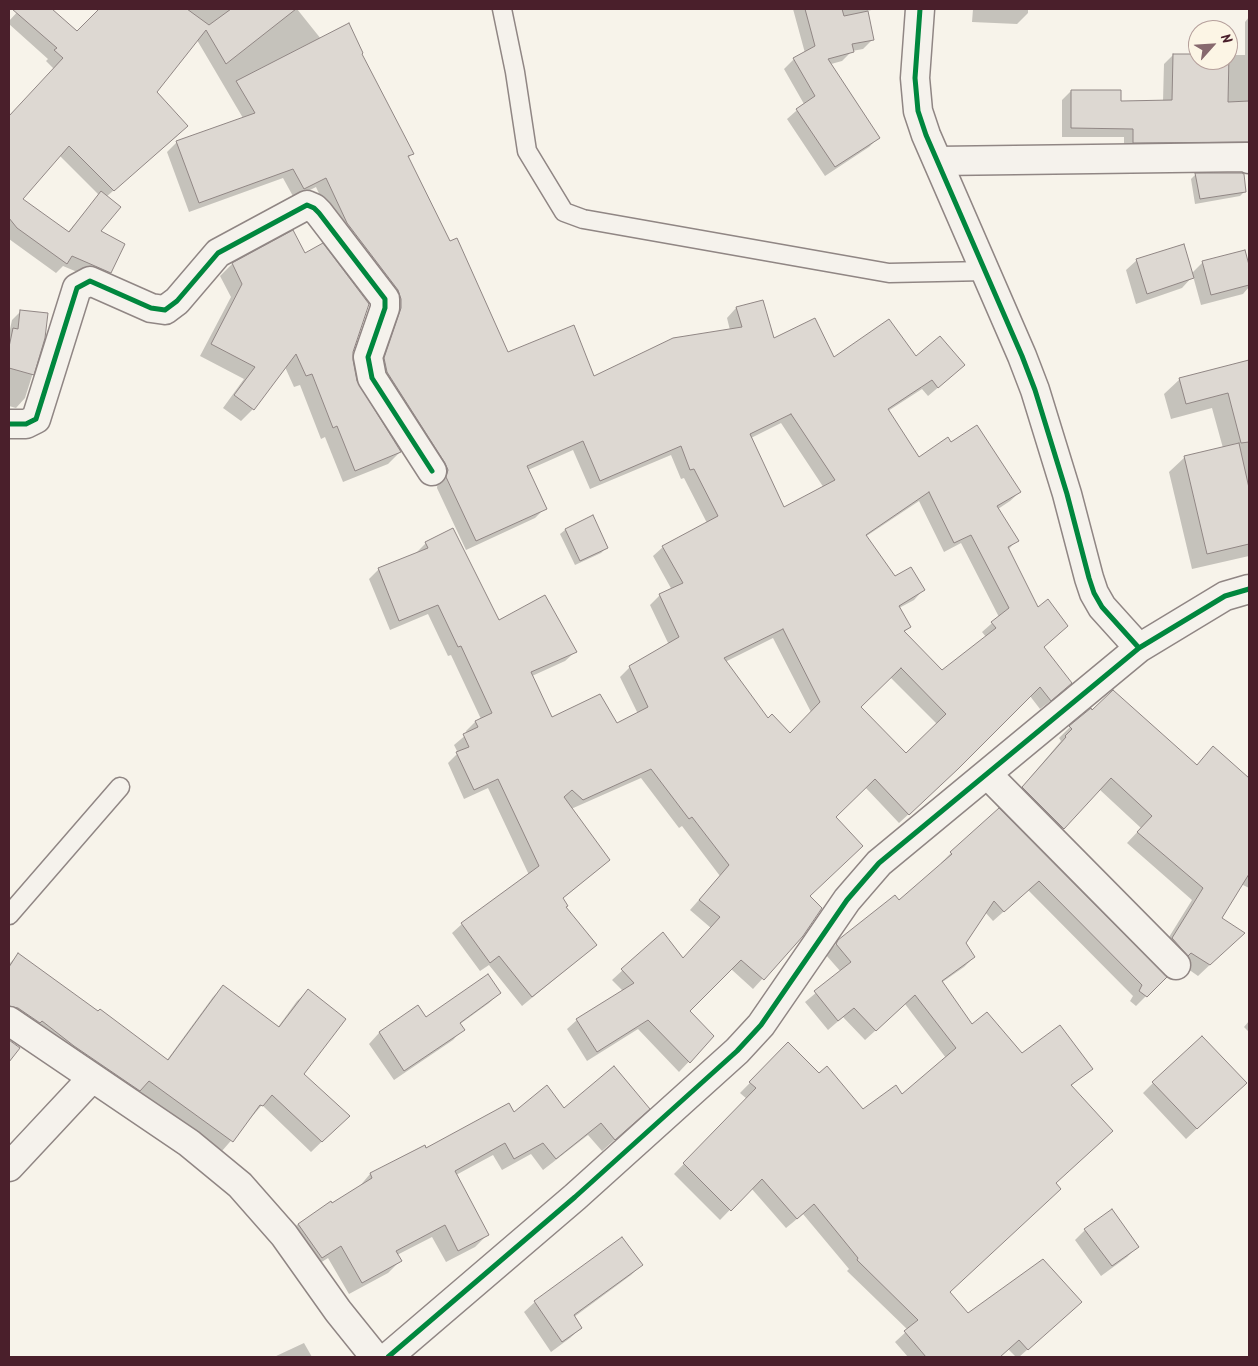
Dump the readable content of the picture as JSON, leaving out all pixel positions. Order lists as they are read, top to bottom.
{
  "north": "top right"
}
